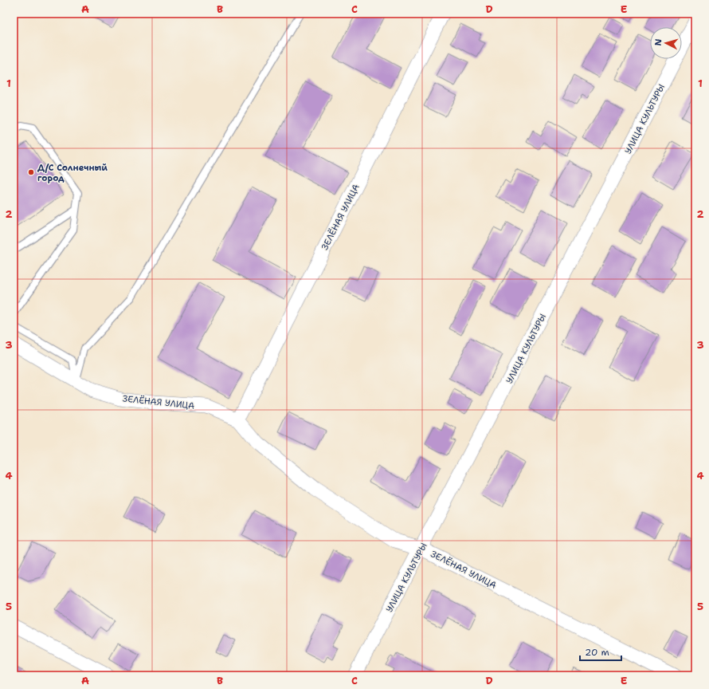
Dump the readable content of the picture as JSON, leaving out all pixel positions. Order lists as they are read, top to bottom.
{
  "streets": {
    "street": ["УЛИЦА КУЛЬТУРЫ", "ЗЕЛЁНАЯ УЛИЦА"]
  },
  "crossings": [
    ["УЛИЦА КУЛЬТУРЫ", "ЗЕЛЁНАЯ УЛИЦА"]
  ],
  "places": ["Д/С Солнечный город"],
  "scale_bar": "20 m",
  "north": "left",
  "grid": {
    "columns": [
      "A",
      "B",
      "C",
      "D",
      "E"
    ],
    "rows": [
      "1",
      "2",
      "3",
      "4",
      "5"
    ]
  }
}
